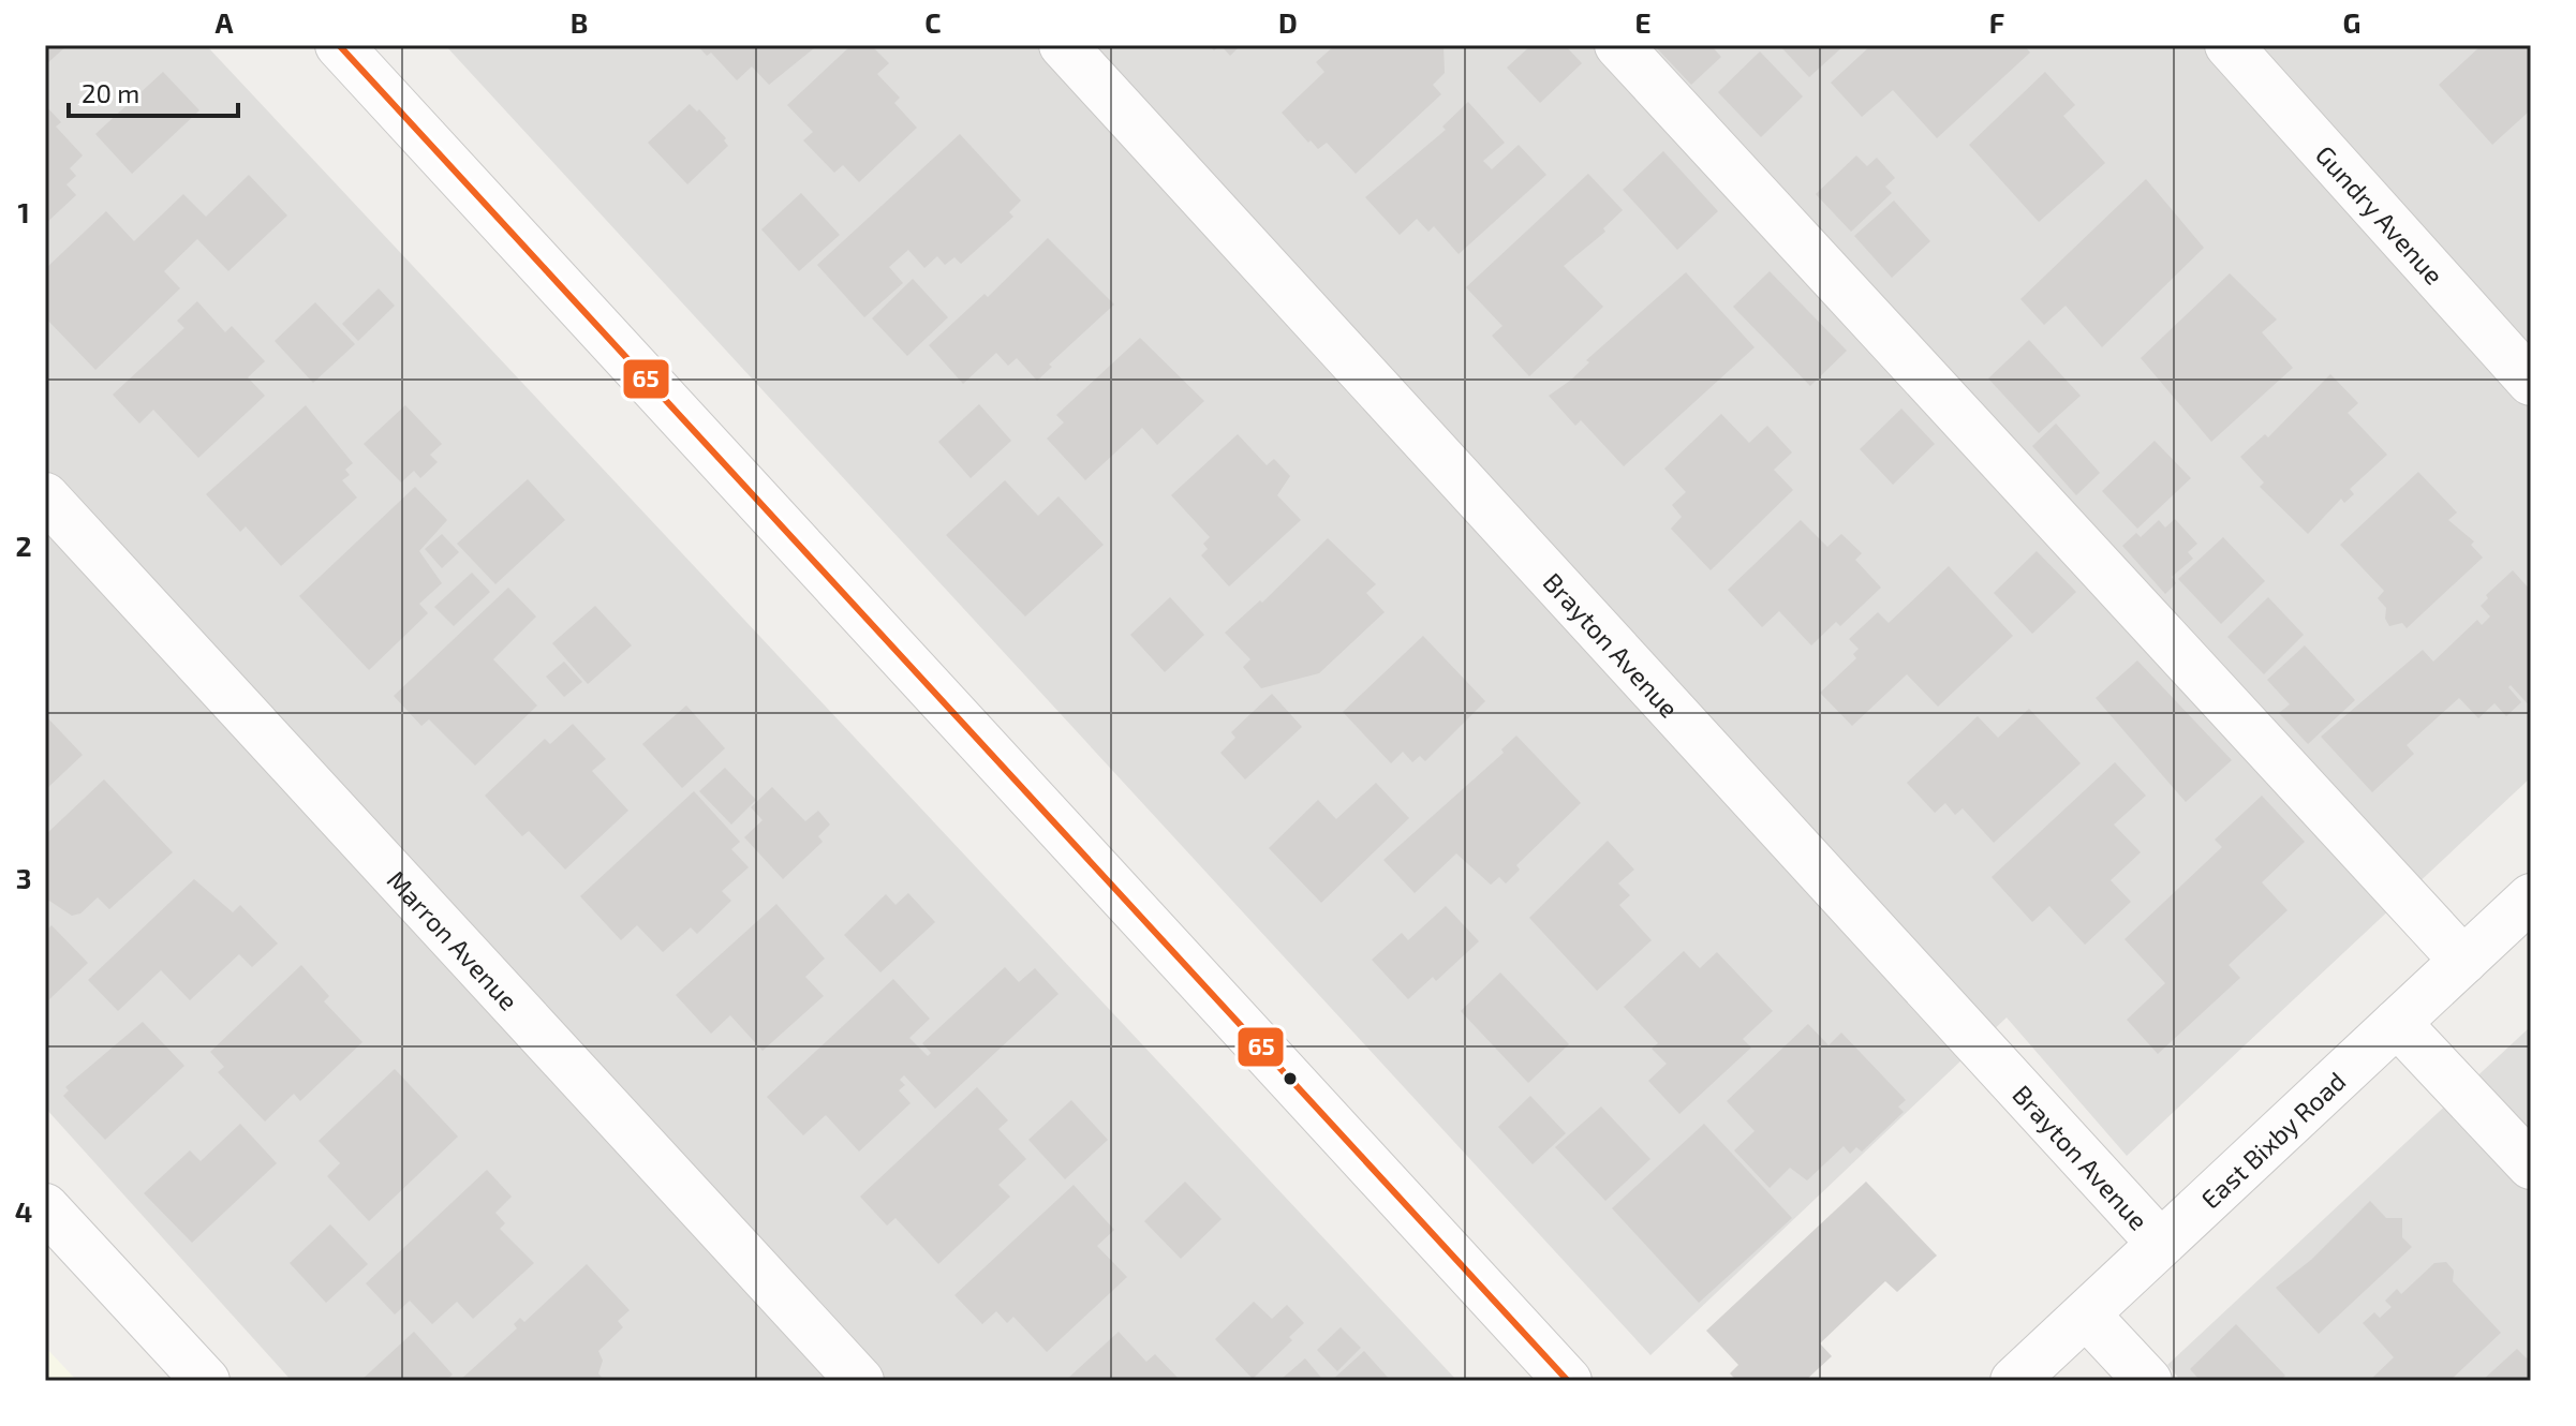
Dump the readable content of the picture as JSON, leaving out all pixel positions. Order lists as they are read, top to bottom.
{
  "streets": {
    "street": [
      "Gundry Avenue",
      "Brayton Avenue",
      "Marron Avenue",
      "East Bixby Road"
    ]
  },
  "crossings": [
    ["Brayton Avenue", "East Bixby Road"]
  ],
  "lines": ["transit line 65"],
  "scale_bar": "20 m",
  "grid": {
    "columns": [
      "A",
      "B",
      "C",
      "D",
      "E",
      "F",
      "G"
    ],
    "rows": [
      "1",
      "2",
      "3",
      "4"
    ]
  }
}
